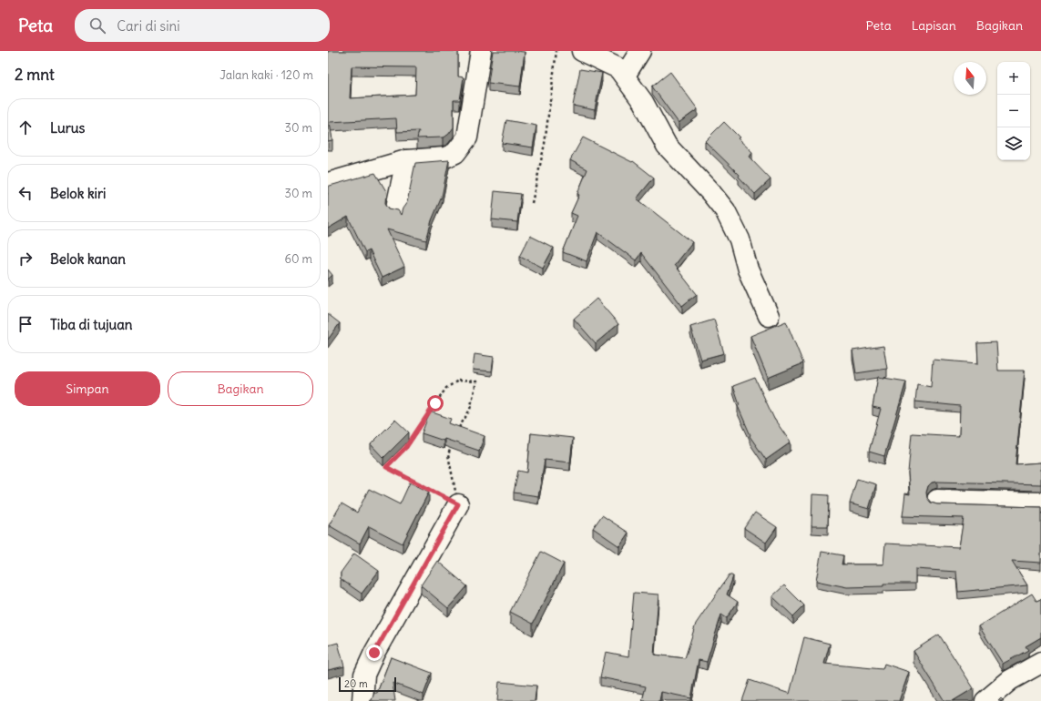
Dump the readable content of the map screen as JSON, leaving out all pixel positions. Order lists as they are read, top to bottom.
{
  "scale_bar": "20 m",
  "north": "top",
  "page": {
    "header": "Peta",
    "search": "Cari di sini",
    "nav": ["Peta", "Lapisan", "Bagikan"],
    "heading": ["2 mnt", "Jalan kaki · 120 m"],
    "map_buttons": ["+", "−"],
    "list": [
      ["Lurus", "30 m"],
      ["Belok kiri", "30 m"],
      ["Belok kanan", "60 m"],
      "Tiba di tujuan"
    ],
    "buttons": ["Simpan", "Bagikan"],
    "scale": "20 m"
  }
}
